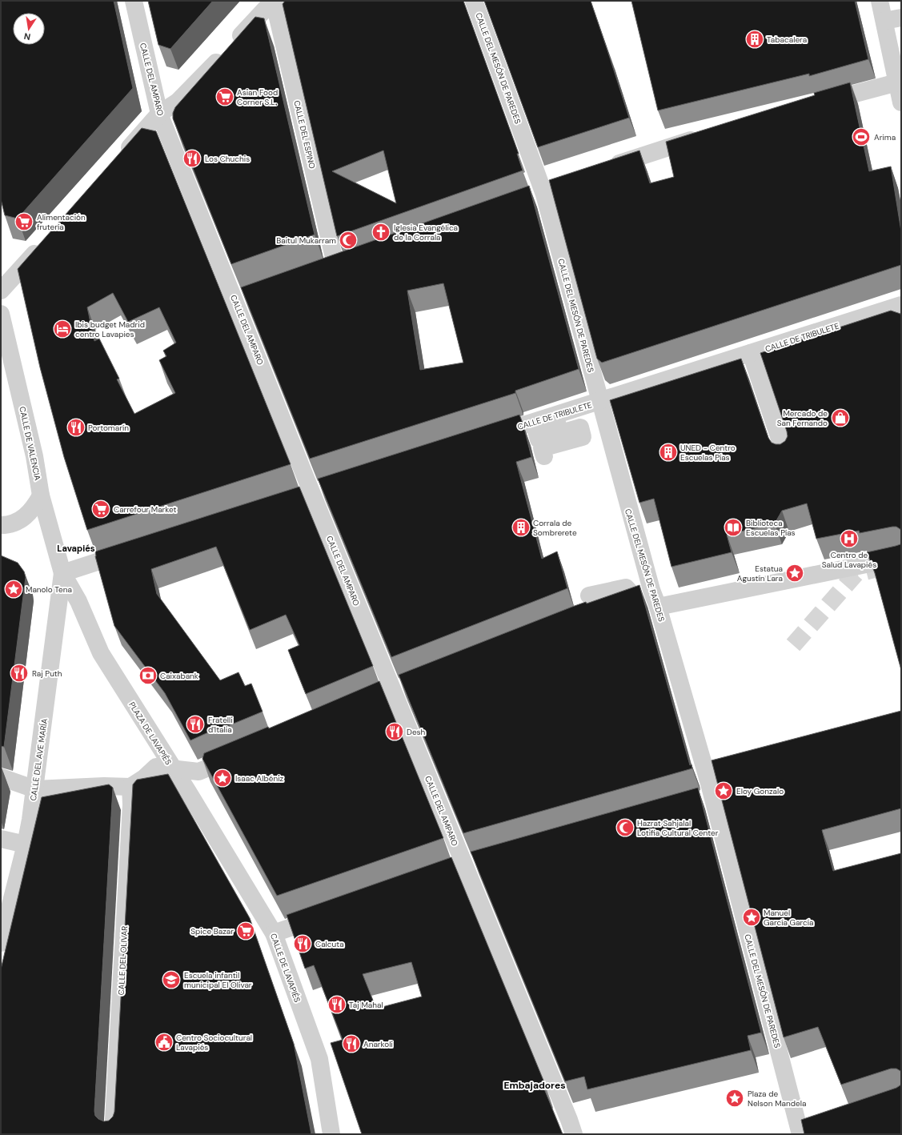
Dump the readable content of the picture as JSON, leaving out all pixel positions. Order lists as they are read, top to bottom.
{
  "streets": {
    "street": [
      "CALLE DEL MESÓN DE PAREDES",
      "CALLE DEL AMPARO",
      "CALLE DEL ESPINO",
      "CALLE DE TRIBULETE",
      "CALLE DE VALENCIA",
      "PLAZA DE LAVAPIÉS",
      "CALLE DEL AVE MARÍA",
      "CALLE DEL OLIVAR",
      "CALLE DE LAVAPIÉS"
    ]
  },
  "crossings": [
    ["CALLE DEL MESÓN DE PAREDES", "CALLE DE TRIBULETE"],
    ["CALLE DE VALENCIA", "PLAZA DE LAVAPIÉS"],
    ["CALLE DE VALENCIA", "CALLE DEL AVE MARÍA"],
    ["PLAZA DE LAVAPIÉS", "CALLE DEL AVE MARÍA"],
    ["PLAZA DE LAVAPIÉS", "CALLE DEL OLIVAR"],
    ["PLAZA DE LAVAPIÉS", "CALLE DE LAVAPIÉS"]
  ],
  "districts": ["Lavapiés", "Embajadores"],
  "places": {
    "building": ["Tabacalera", "UNED - Centro Escuelas Pías", "Corrala de Sombrerete"],
    "supermarket": [
      "Asian Food Corner S.L.",
      "Alimentación frutería",
      "Carrefour Market",
      "Spice Bazar"
    ],
    "sports": ["Arima"],
    "restaurant": [
      "Los Chuchis",
      "Portomarín",
      "Raj Puth",
      "Fratelli d'Italia",
      "Desh",
      "Calcuta",
      "Taj Mahal",
      "Anarkoli"
    ],
    "church": ["Iglesia Evangélica de la Corrala"],
    "mosque": ["Baitul Mukarram", "Hazrat Sahjalal Lotifia Cultural Center"],
    "hotel": ["Ibis budget Madrid centro Lavapies"],
    "shop": ["Mercado de San Fernando"],
    "library": ["Biblioteca Escuelas Pías"],
    "hospital": ["Centro de Salud Lavapiés"],
    "place": [
      "Estatua Agustín Lara",
      "Manolo Tena",
      "Isaac Albéniz",
      "Eloy Gonzalo",
      "Manuel García García",
      "Plaza de Nelson Mandela"
    ],
    "bank": ["Caixabank"],
    "school or university": ["Escuela infantil municipal El Olivar"],
    "public building": ["Centro Sociocultural Lavapiés"]
  },
  "north": "bottom"
}
